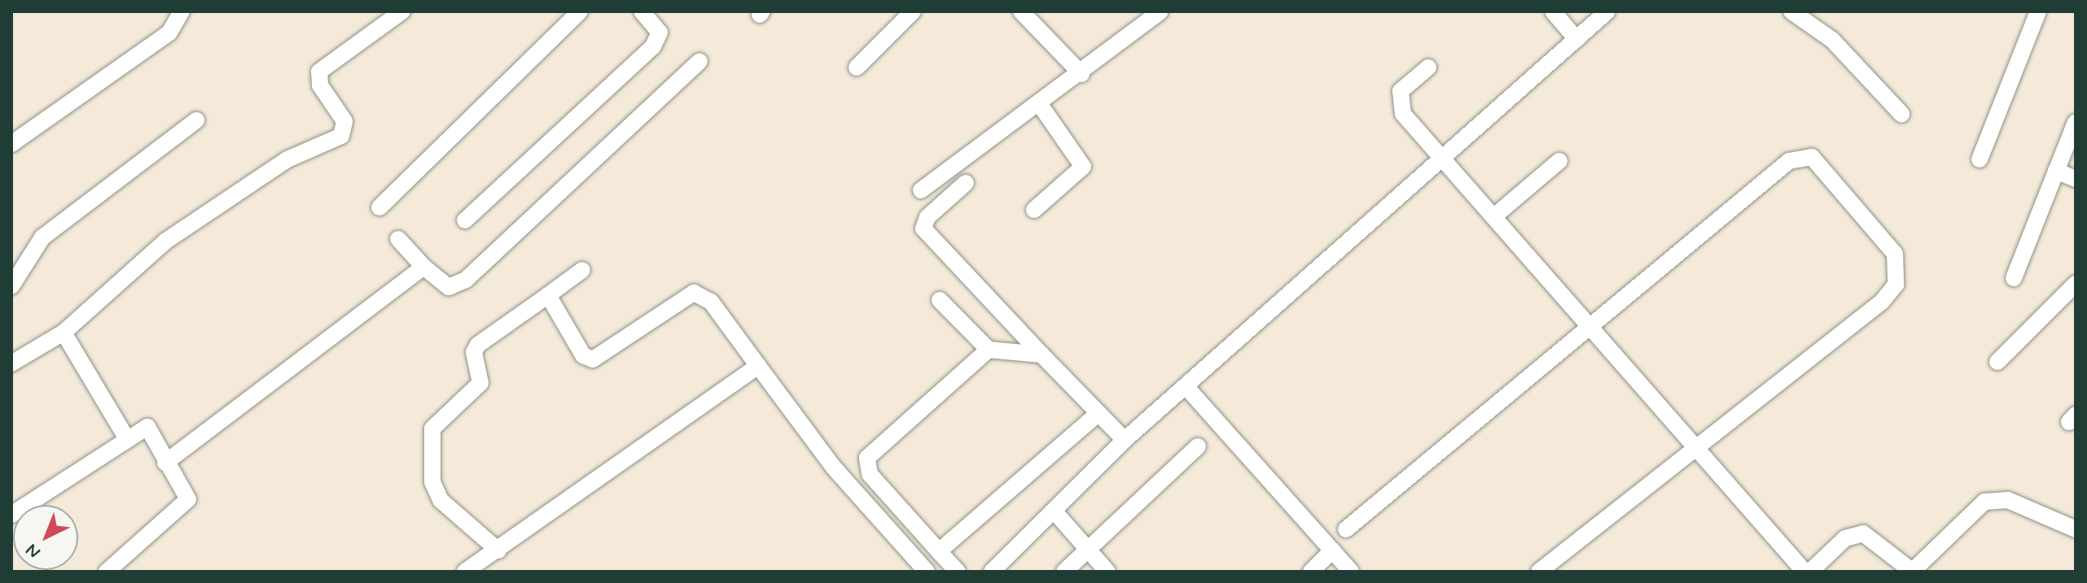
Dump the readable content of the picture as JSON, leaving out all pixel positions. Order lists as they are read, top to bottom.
{
  "north": "bottom left"
}
